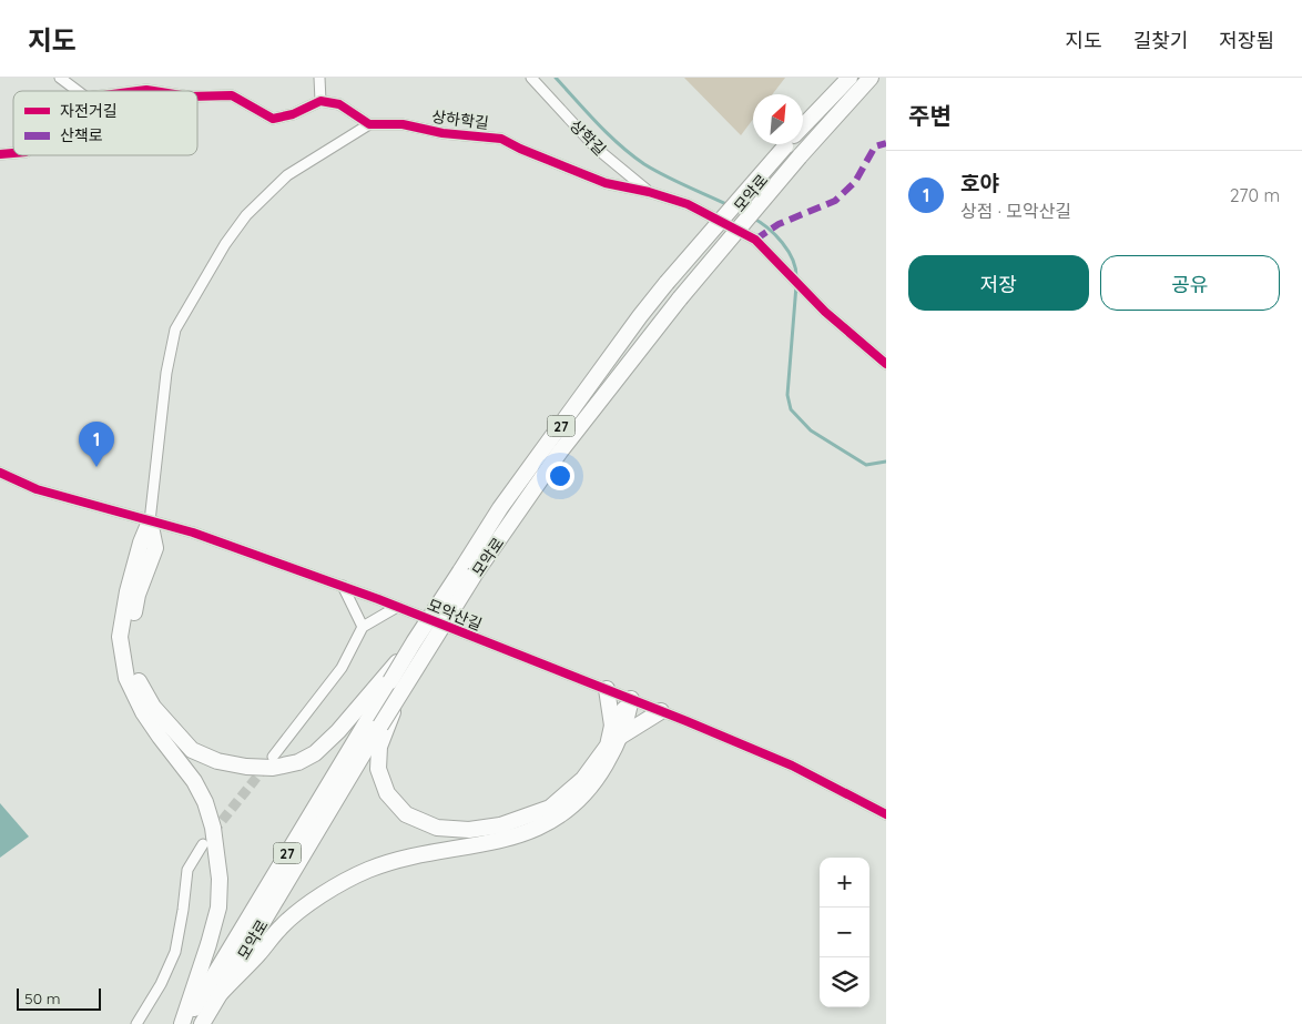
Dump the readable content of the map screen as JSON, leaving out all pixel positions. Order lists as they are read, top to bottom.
{
  "streets": {
    "main road": ["모악로", "27"],
    "street": ["상하학길", "상학길", "모악산길"]
  },
  "crossings": [
    ["상하학길", "상학길"]
  ],
  "legend": ["자전거길", "산책로"],
  "scale_bar": "50 m",
  "north": "top right",
  "page": {
    "header": "지도",
    "nav": ["지도", "길찾기", "저장됨"],
    "heading": "주변",
    "list": [
      {
        "mark": "1",
        "name": "호야",
        "note": "상점 · 모악산길",
        "value": "270 m"
      }
    ],
    "buttons": ["저장", "공유"],
    "pins": "1",
    "map_buttons": ["+", "−"],
    "scale": "50 m"
  }
}
